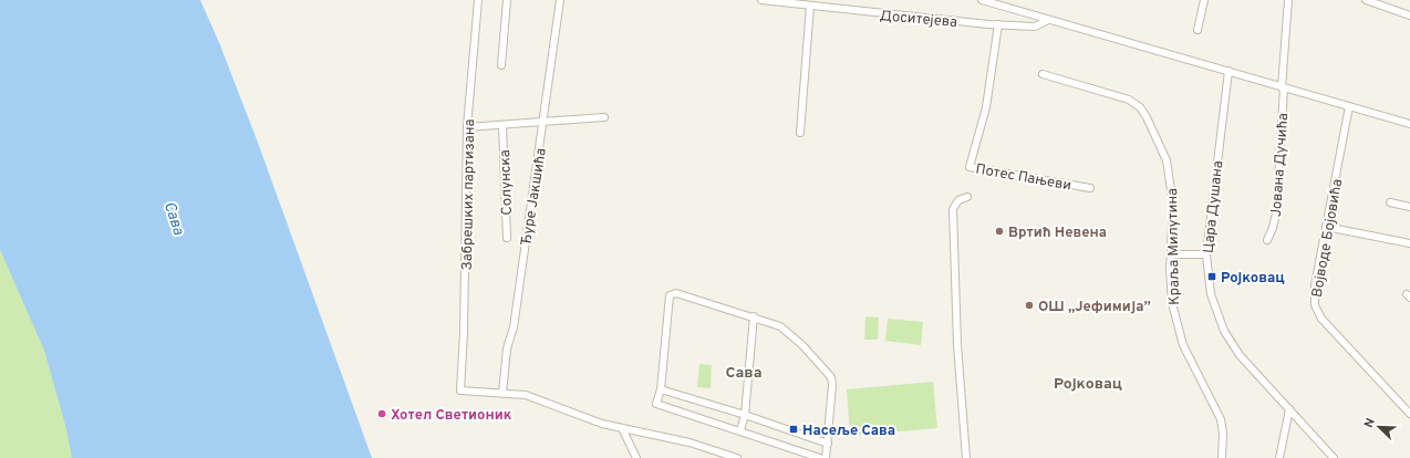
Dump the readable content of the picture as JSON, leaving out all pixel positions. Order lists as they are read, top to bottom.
{
  "streets": {
    "street": [
      "Доситејева",
      "Јована Дучића",
      "Потес Пањеви",
      "Солунска",
      "Забрешких партизана",
      "Ђуре Јакшића",
      "Цара Душана",
      "Војводе Бојовића",
      "Краља Милутина"
    ]
  },
  "crossings": [
    ["Доситејева", "Потес Пањеви"],
    ["Забрешких партизана", "Ђуре Јакшића"]
  ],
  "districts": ["Сава", "Ројковац"],
  "water": ["Сава"],
  "places": {
    "other": ["Вртић Невена", "ОШ „Јефимија”", "Хотел Светионик"],
    "transit": ["Ројковац", "Насеље Сава"]
  },
  "north": "top left"
}
